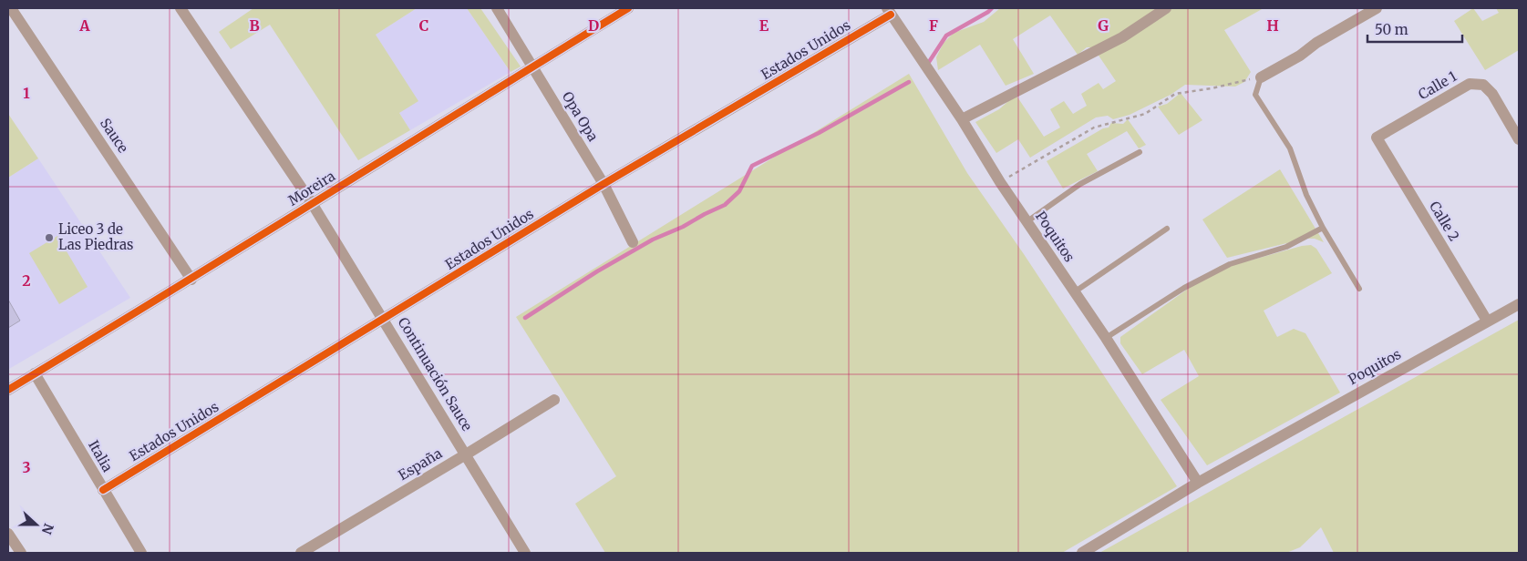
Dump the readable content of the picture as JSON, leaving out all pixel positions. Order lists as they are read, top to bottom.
{
  "streets": {
    "street": [
      "Estados Unidos",
      "Calle 1",
      "Opa Opa",
      "Sauce",
      "Moreira",
      "Calle 2",
      "Poquitos",
      "Continuación Sauce",
      "Italia",
      "España"
    ]
  },
  "crossings": [
    ["Estados Unidos", "Opa Opa"],
    ["Estados Unidos", "Poquitos"],
    ["Estados Unidos", "Continuación Sauce"],
    ["Estados Unidos", "Italia"],
    ["Calle 1", "Calle 2"],
    ["Opa Opa", "Moreira"],
    ["Sauce", "Moreira"],
    ["Moreira", "Continuación Sauce"],
    ["Moreira", "Italia"],
    ["Calle 2", "Poquitos"],
    ["Continuación Sauce", "España"]
  ],
  "places": ["Liceo 3 de Las Piedras"],
  "scale_bar": "50 m",
  "north": "right",
  "grid": {
    "columns": [
      "A",
      "B",
      "C",
      "D",
      "E",
      "F",
      "G",
      "H"
    ],
    "rows": ["1", "2", "3"]
  }
}
